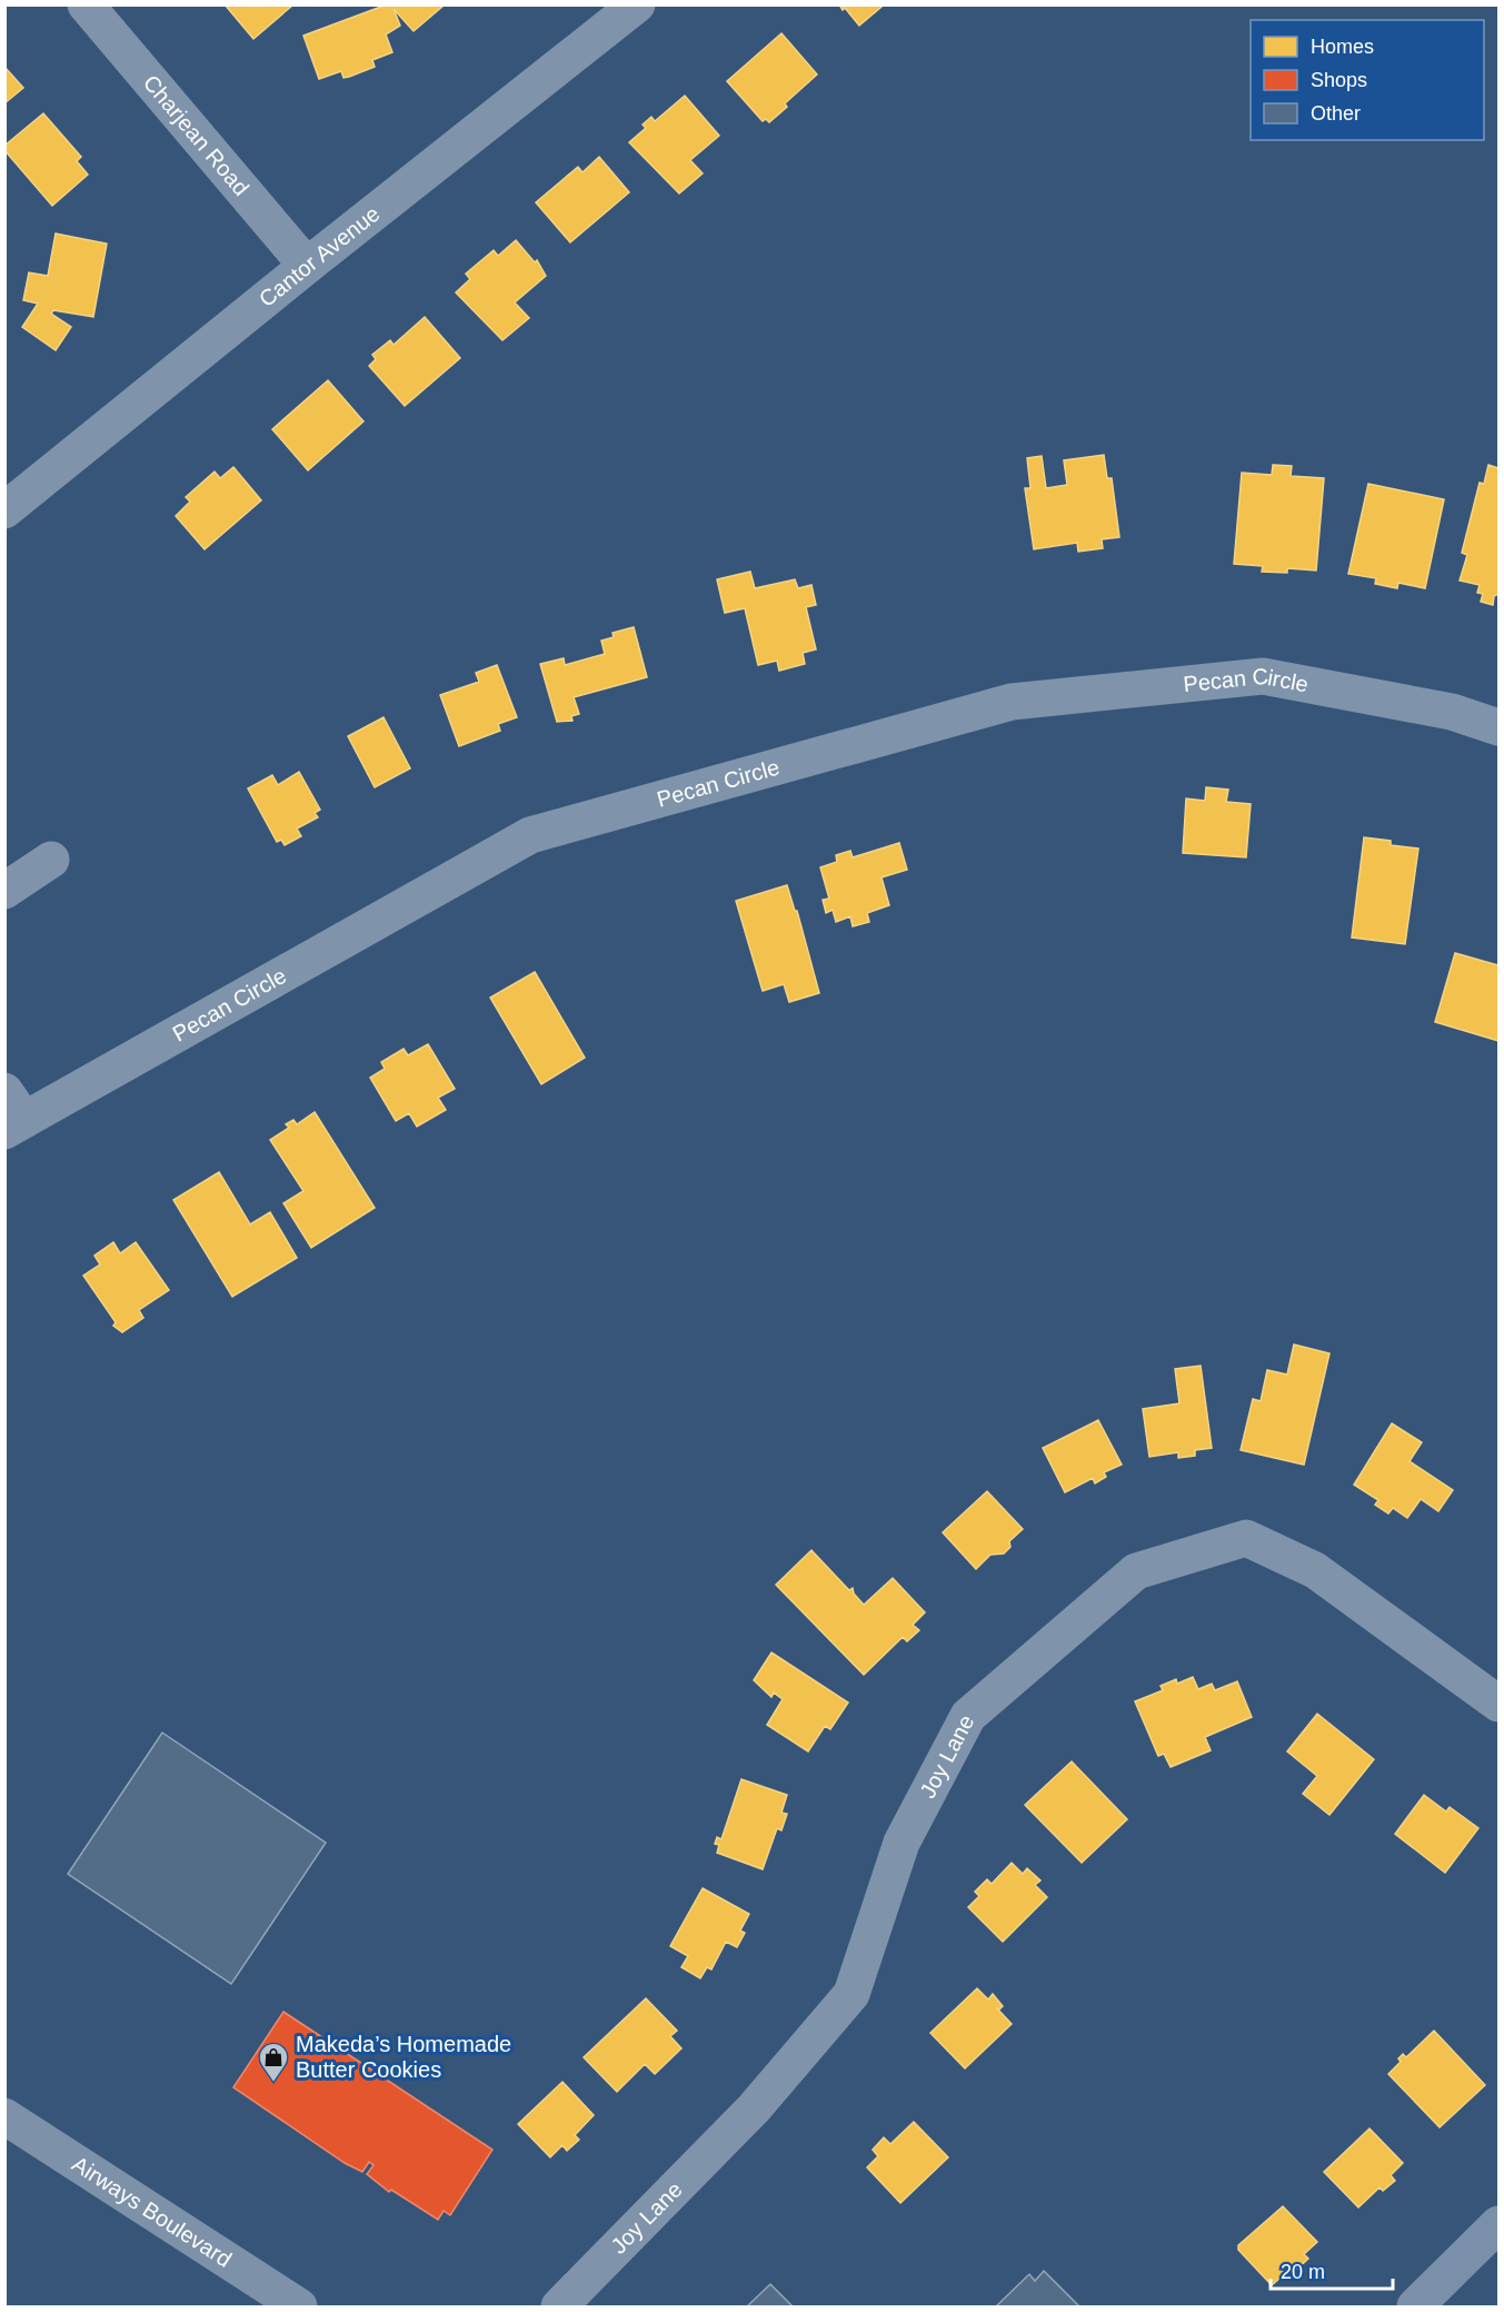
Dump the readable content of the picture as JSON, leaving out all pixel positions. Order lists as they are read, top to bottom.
{
  "streets": {
    "main road": ["Airways Boulevard"],
    "street": [
      "Charjean Road",
      "Cantor Avenue",
      "Pecan Circle",
      "Joy Lane"
    ]
  },
  "crossings": [
    ["Charjean Road", "Cantor Avenue"]
  ],
  "places": {
    "shop": ["Makeda’s Homemade Butter Cookies"]
  },
  "legend": ["Homes", "Shops", "Other"],
  "scale_bar": "20 m"
}
